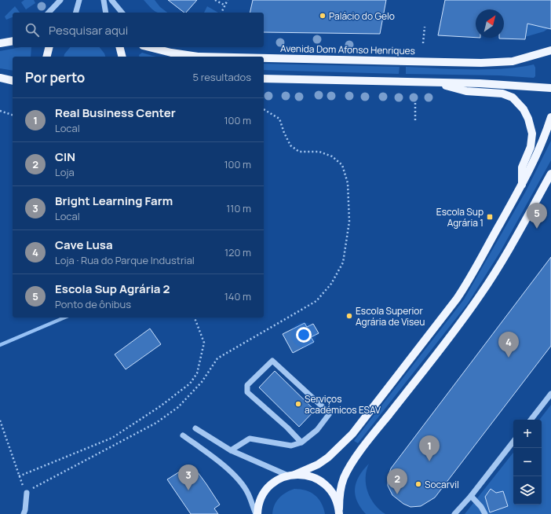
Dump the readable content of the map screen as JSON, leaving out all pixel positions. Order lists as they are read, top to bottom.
{
  "streets": {
    "main road": ["Avenida Dom Afonso Henriques"]
  },
  "places": {
    "other": [
      "Palácio do Gelo",
      "Escola Superior Agrária de Viseu",
      "Serviços académicos ESAV",
      "Socarvil"
    ],
    "transit": ["Escola Sup Agrária 1"]
  },
  "north": "top right",
  "page": {
    "search": "Pesquisar aqui",
    "heading": ["Por perto", "5 resultados"],
    "list": [
      {
        "mark": "1",
        "name": "Real Business Center",
        "note": "Local",
        "value": "100 m"
      },
      {
        "mark": "2",
        "name": "CIN",
        "note": "Loja",
        "value": "100 m"
      },
      {
        "mark": "3",
        "name": "Bright Learning Farm",
        "note": "Local",
        "value": "110 m"
      },
      {
        "mark": "4",
        "name": "Cave Lusa",
        "note": "Loja · Rua do Parque Industrial",
        "value": "120 m"
      },
      {
        "mark": "5",
        "name": "Escola Sup Agrária 2",
        "note": "Ponto de ônibus",
        "value": "140 m"
      }
    ],
    "pins": [
      "5",
      "4",
      "1",
      "3",
      "2"
    ],
    "map_buttons": ["+", "−"]
  }
}
